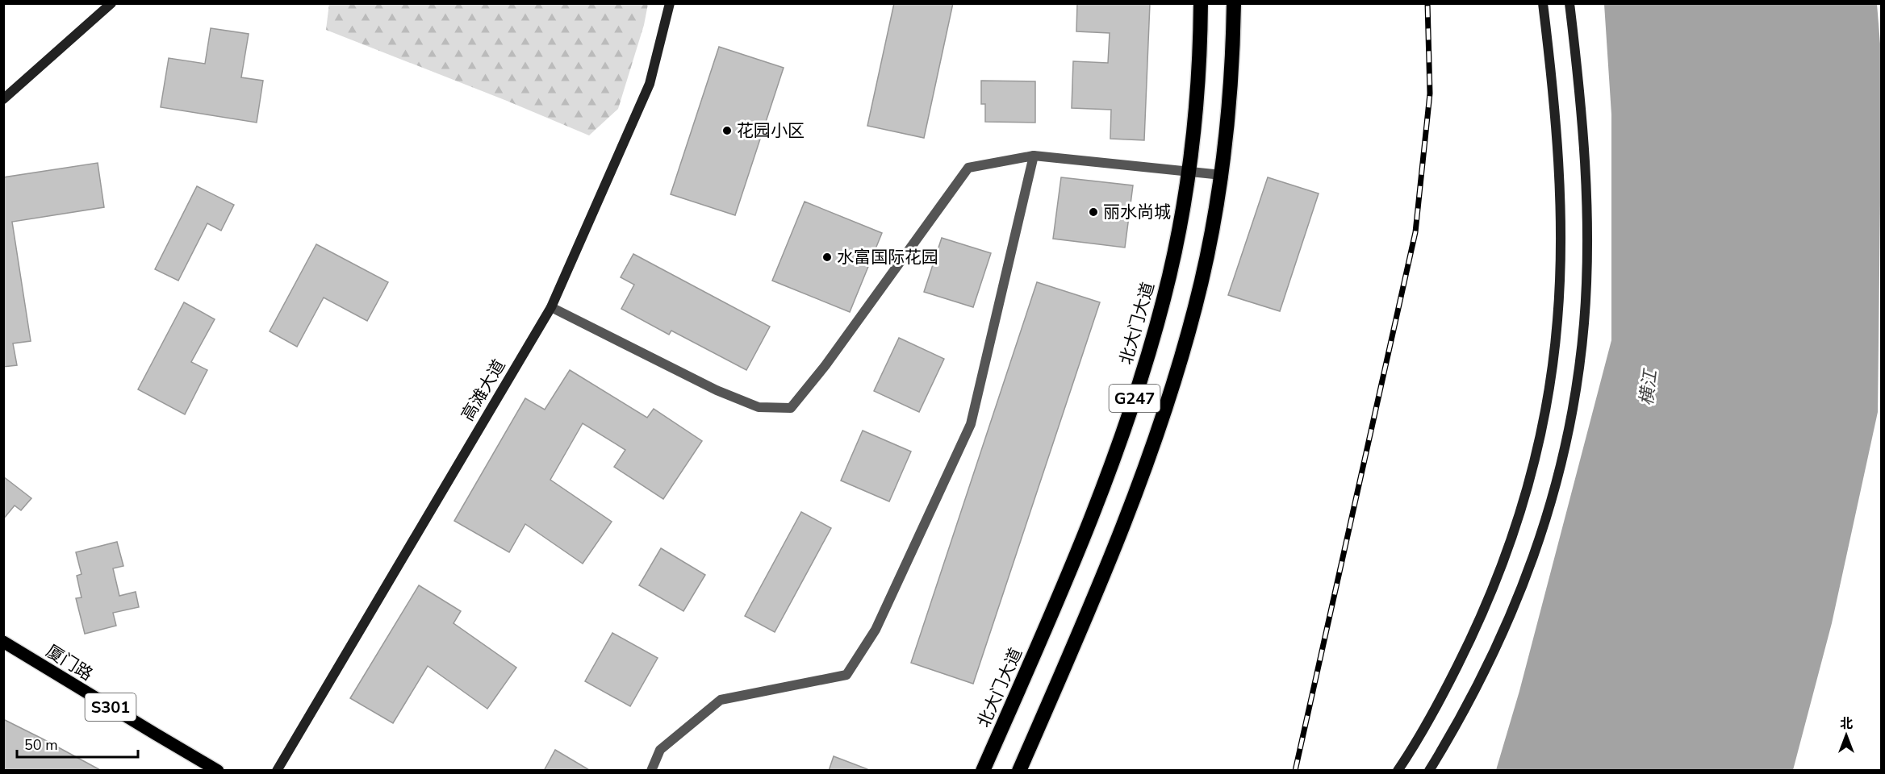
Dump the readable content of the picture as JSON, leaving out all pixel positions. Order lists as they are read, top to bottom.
{
  "streets": {
    "highway": ["北大门大道", "G247"],
    "main road": ["高滩大道", "厦门路", "S301"]
  },
  "water": ["横江"],
  "places": ["花园小区", "丽水尚城", "水富国际花园"],
  "scale_bar": "50 m",
  "north": "top"
}
